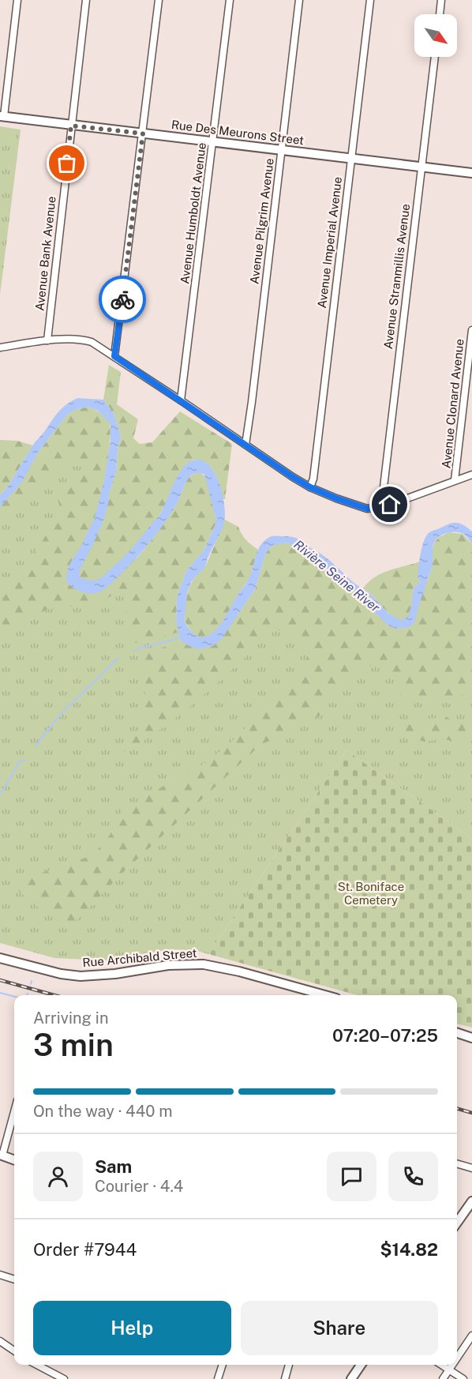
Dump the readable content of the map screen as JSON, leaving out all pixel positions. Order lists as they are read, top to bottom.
{
  "streets": {
    "street": [
      "Rue Des Meurons Street",
      "Avenue Humboldt Avenue",
      "Avenue Pilgrim Avenue",
      "Avenue Imperial Avenue",
      "Avenue Bank Avenue",
      "Avenue Stranmillis Avenue",
      "Avenue Clonard Avenue",
      "Rue Archibald Street"
    ]
  },
  "crossings": [
    ["Rue Des Meurons Street", "Avenue Humboldt Avenue"],
    ["Rue Des Meurons Street", "Avenue Pilgrim Avenue"],
    ["Rue Des Meurons Street", "Avenue Imperial Avenue"],
    ["Rue Des Meurons Street", "Avenue Bank Avenue"],
    ["Rue Des Meurons Street", "Avenue Stranmillis Avenue"]
  ],
  "water": ["Rivière Seine River"],
  "parks": ["St. Boniface Cemetery"],
  "north": "bottom right",
  "page": {
    "heading": ["3 min", "Arriving in", "07:20–07:25"],
    "panel": [
      "Sam",
      "Courier · 4.4",
      "Order #7944",
      "$14.82"
    ],
    "bar": "On the way · 440 m",
    "buttons": ["Help", "Share"]
  }
}
